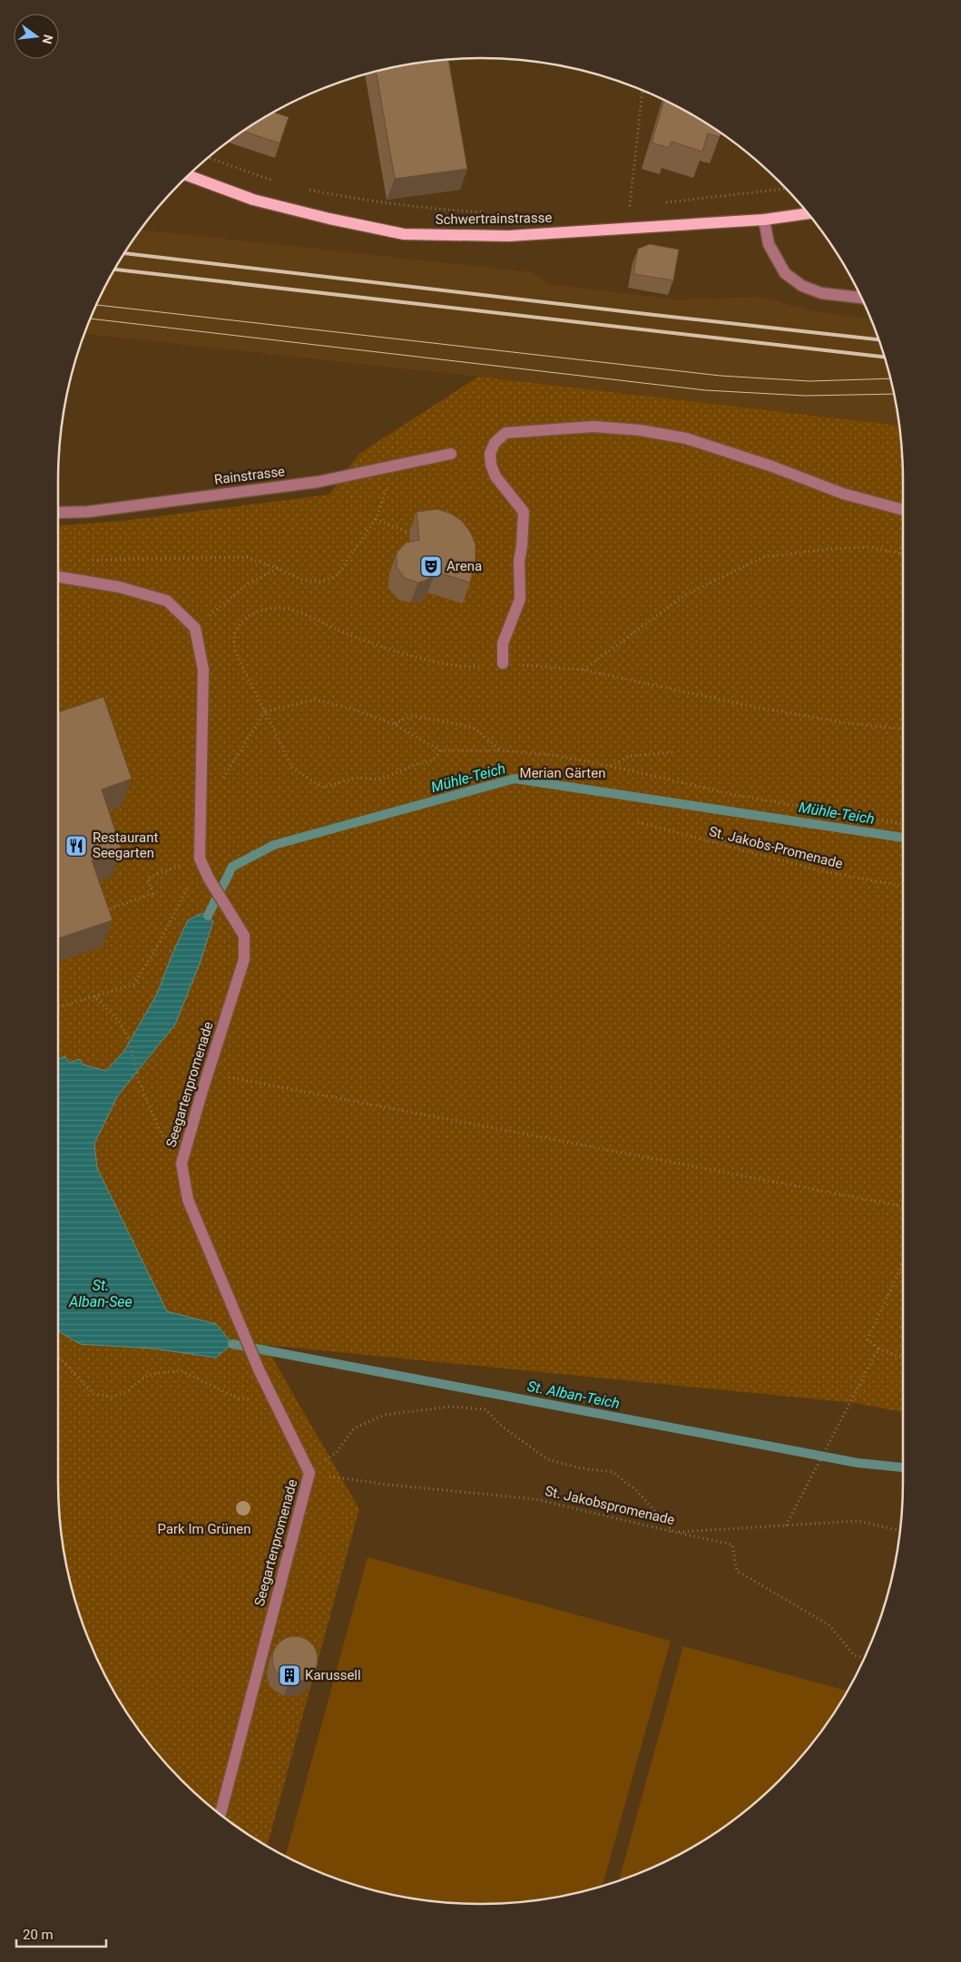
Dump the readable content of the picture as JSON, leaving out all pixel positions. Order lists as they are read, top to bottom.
{
  "streets": {
    "main road": ["Schwertrainstrasse"],
    "street": ["Rainstrasse", "Seegartenpromenade"],
    "path": ["St. Jakobs-Promenade", "St. Jakobspromenade"]
  },
  "crossings": [
    ["Seegartenpromenade", "St. Jakobspromenade"]
  ],
  "water": ["Mühle-Teich", "St. Alban-See", "St. Alban-Teich"],
  "parks": ["Merian Gärten", "Park Im Grünen"],
  "places": {
    "theatre": ["Arena"],
    "restaurant": ["Restaurant Seegarten"],
    "building": ["Karussell"]
  },
  "scale_bar": "20 m",
  "north": "right"
}
